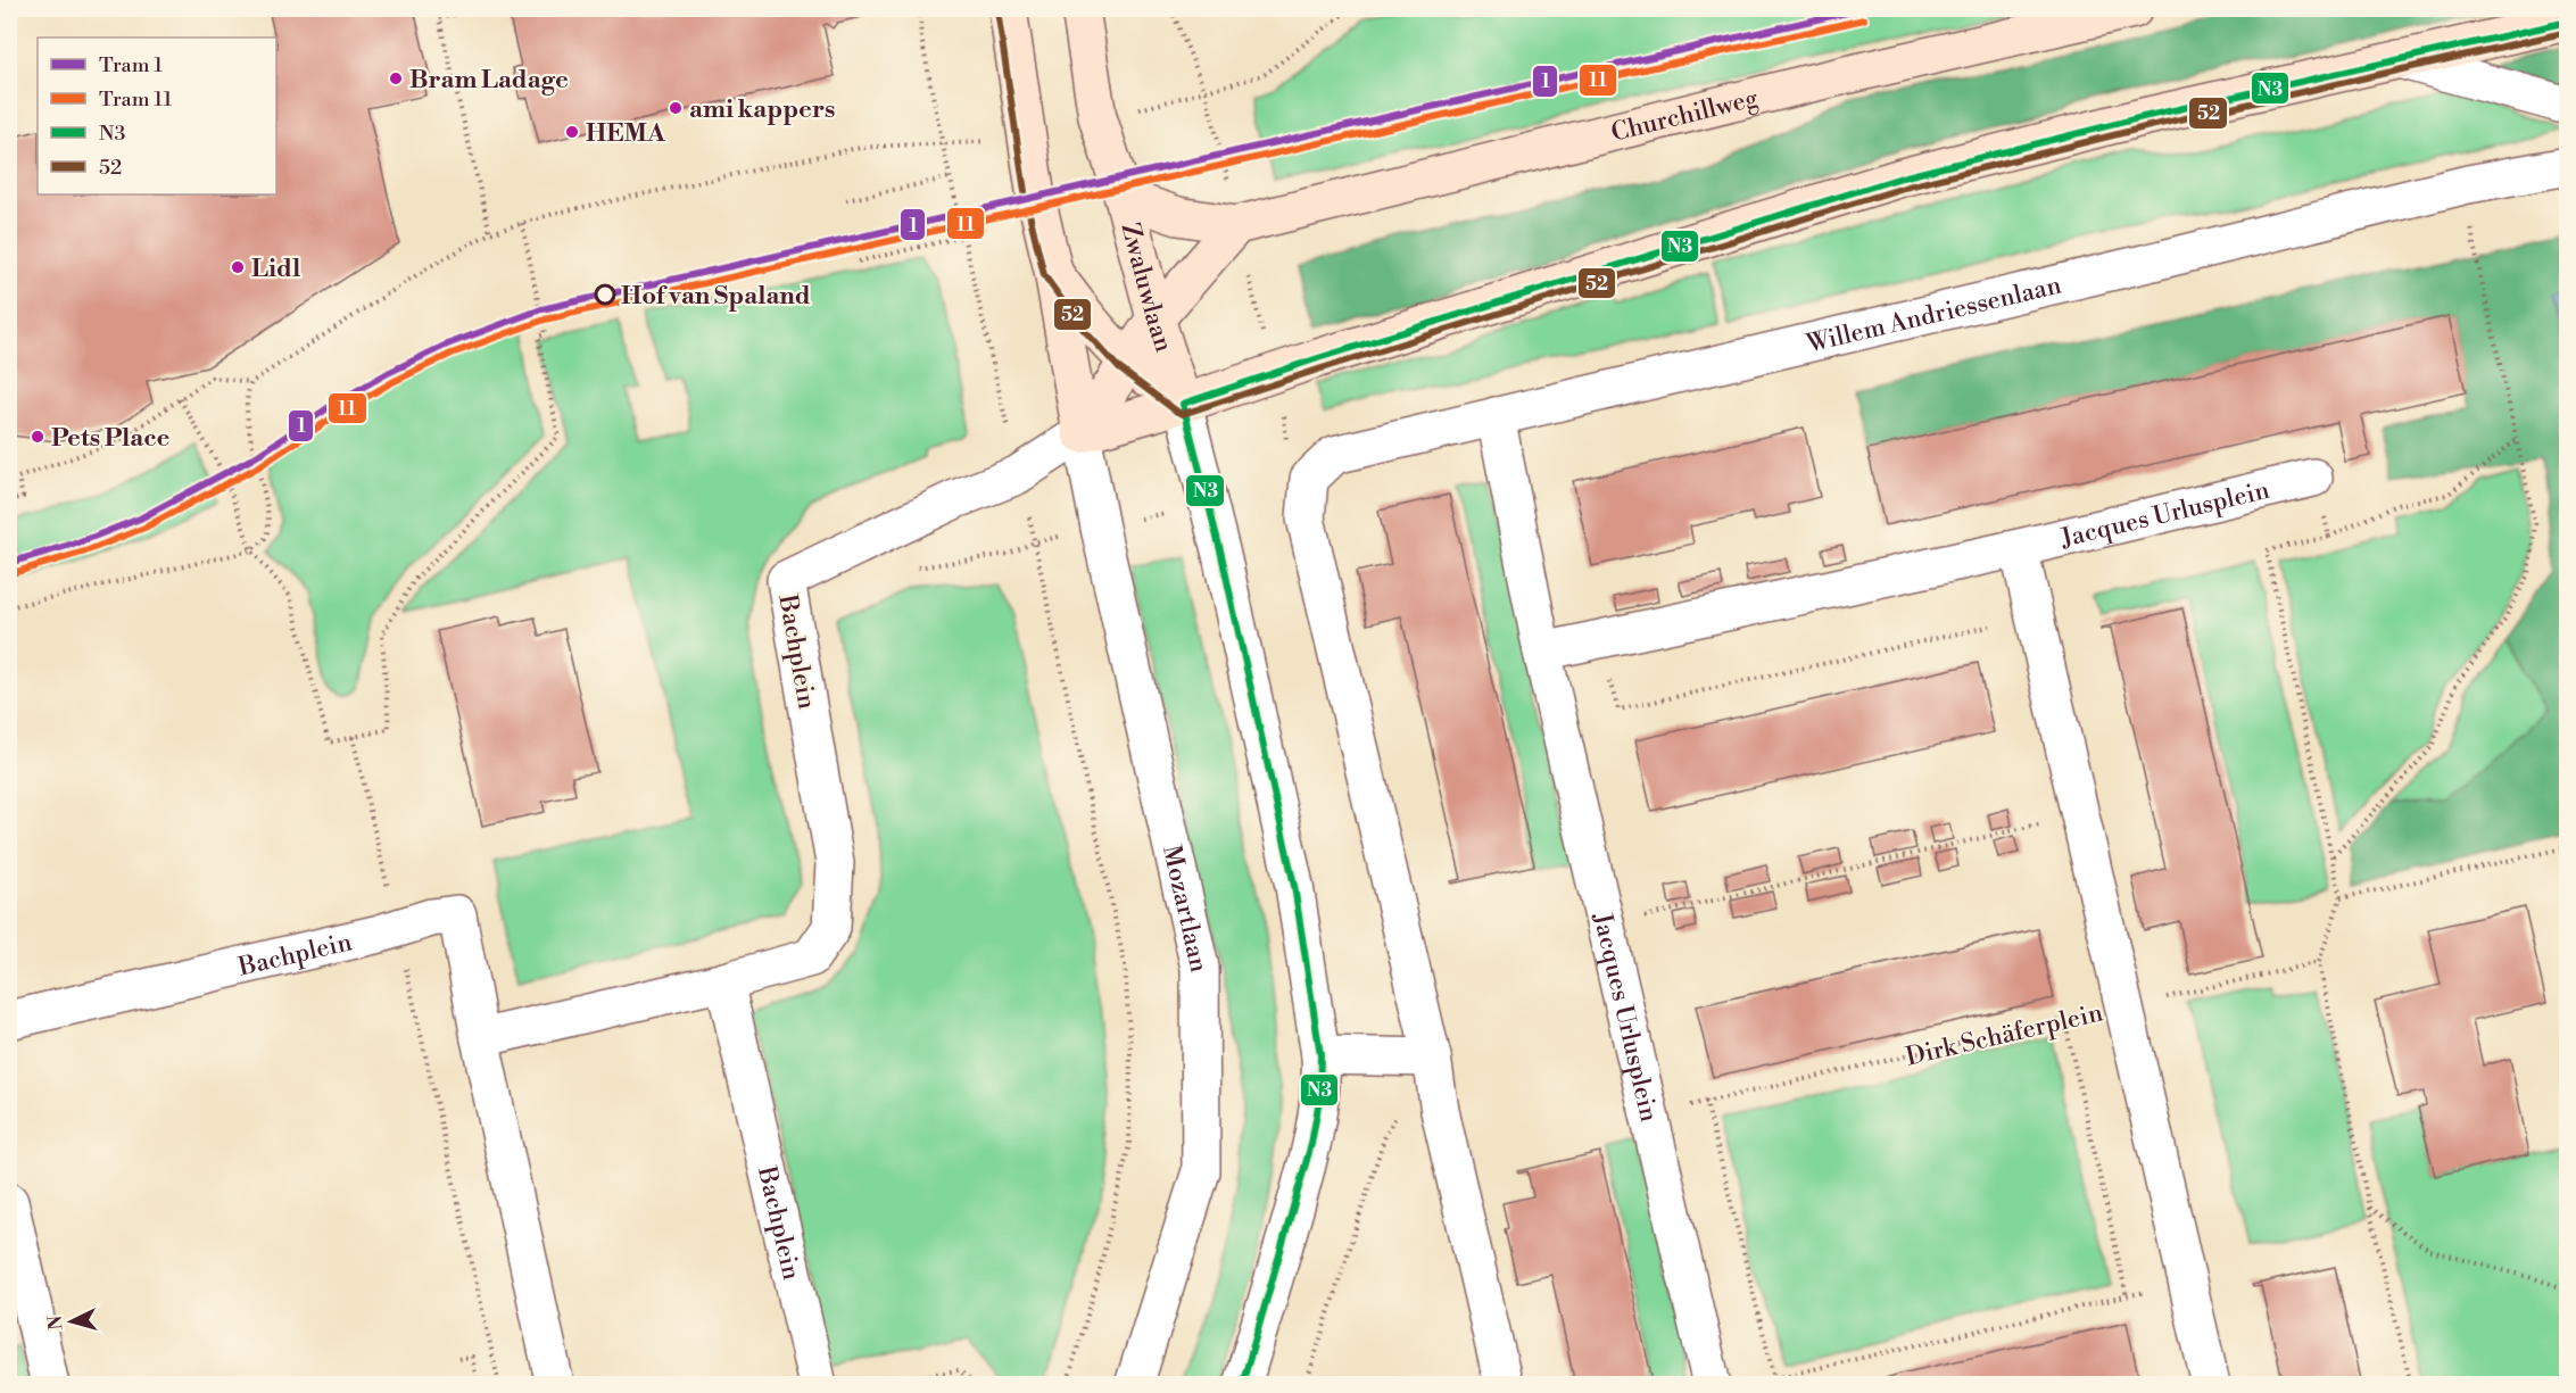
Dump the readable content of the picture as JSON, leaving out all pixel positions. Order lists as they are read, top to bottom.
{
  "streets": {
    "main road": ["Churchillweg", "Zwaluwlaan"],
    "street": [
      "Willem Andriessenlaan",
      "Jacques Urlusplein",
      "Bachplein",
      "Mozartlaan",
      "Dirk Schäferplein"
    ]
  },
  "crossings": [
    ["Churchillweg", "Zwaluwlaan"],
    ["Willem Andriessenlaan", "Jacques Urlusplein"],
    ["Jacques Urlusplein", "Dirk Schäferplein"],
    ["Bachplein", "Mozartlaan"]
  ],
  "places": [
    "Bram Ladage",
    "ami kappers",
    "HEMA",
    "Lidl",
    "Hof van Spaland",
    "Pets Place"
  ],
  "lines": [
    "tram line 1",
    "transit line 52",
    "tram line 11",
    "transit line N3"
  ],
  "legend": [
    "Tram 1",
    "Tram 11",
    "N3",
    "52"
  ],
  "north": "left"
}
